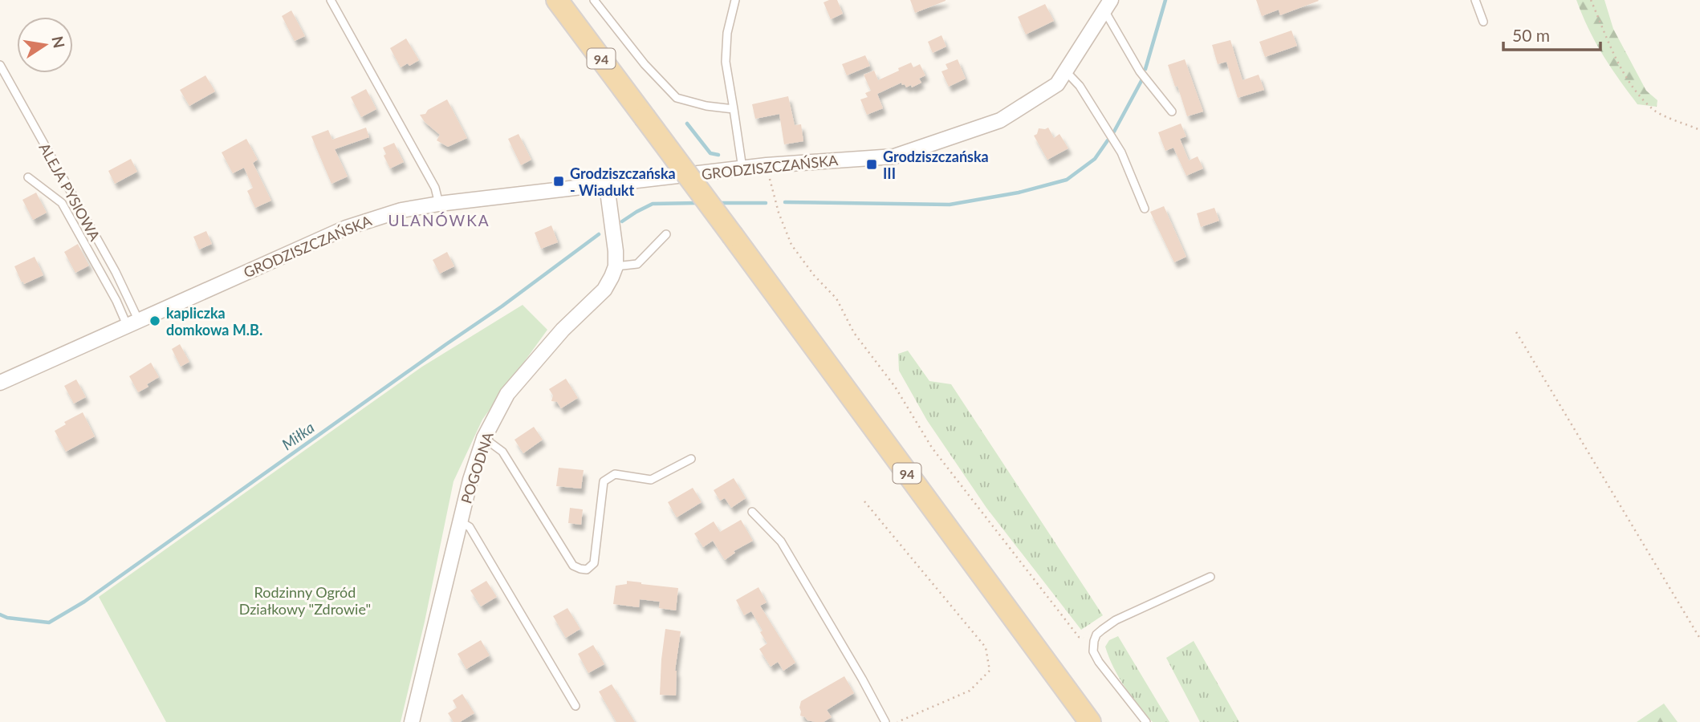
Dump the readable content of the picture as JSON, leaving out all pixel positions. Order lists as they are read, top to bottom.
{
  "streets": {
    "main road": ["94"],
    "street": ["GRODZISZCZAŃSKA", "POGODNA"],
    "lane": ["ALEJA PYSIOWA"]
  },
  "crossings": [
    ["GRODZISZCZAŃSKA", "ALEJA PYSIOWA"]
  ],
  "districts": ["ULANÓWKA"],
  "water": ["Miłka"],
  "parks": ["Rodzinny Ogród Działkowy \"Zdrowie\""],
  "places": {
    "transit": ["Grodziszczańska III", "Grodziszczańska - Wiadukt"],
    "other": ["kapliczka domkowa M.B."]
  },
  "scale_bar": "50 m",
  "north": "right"
}
